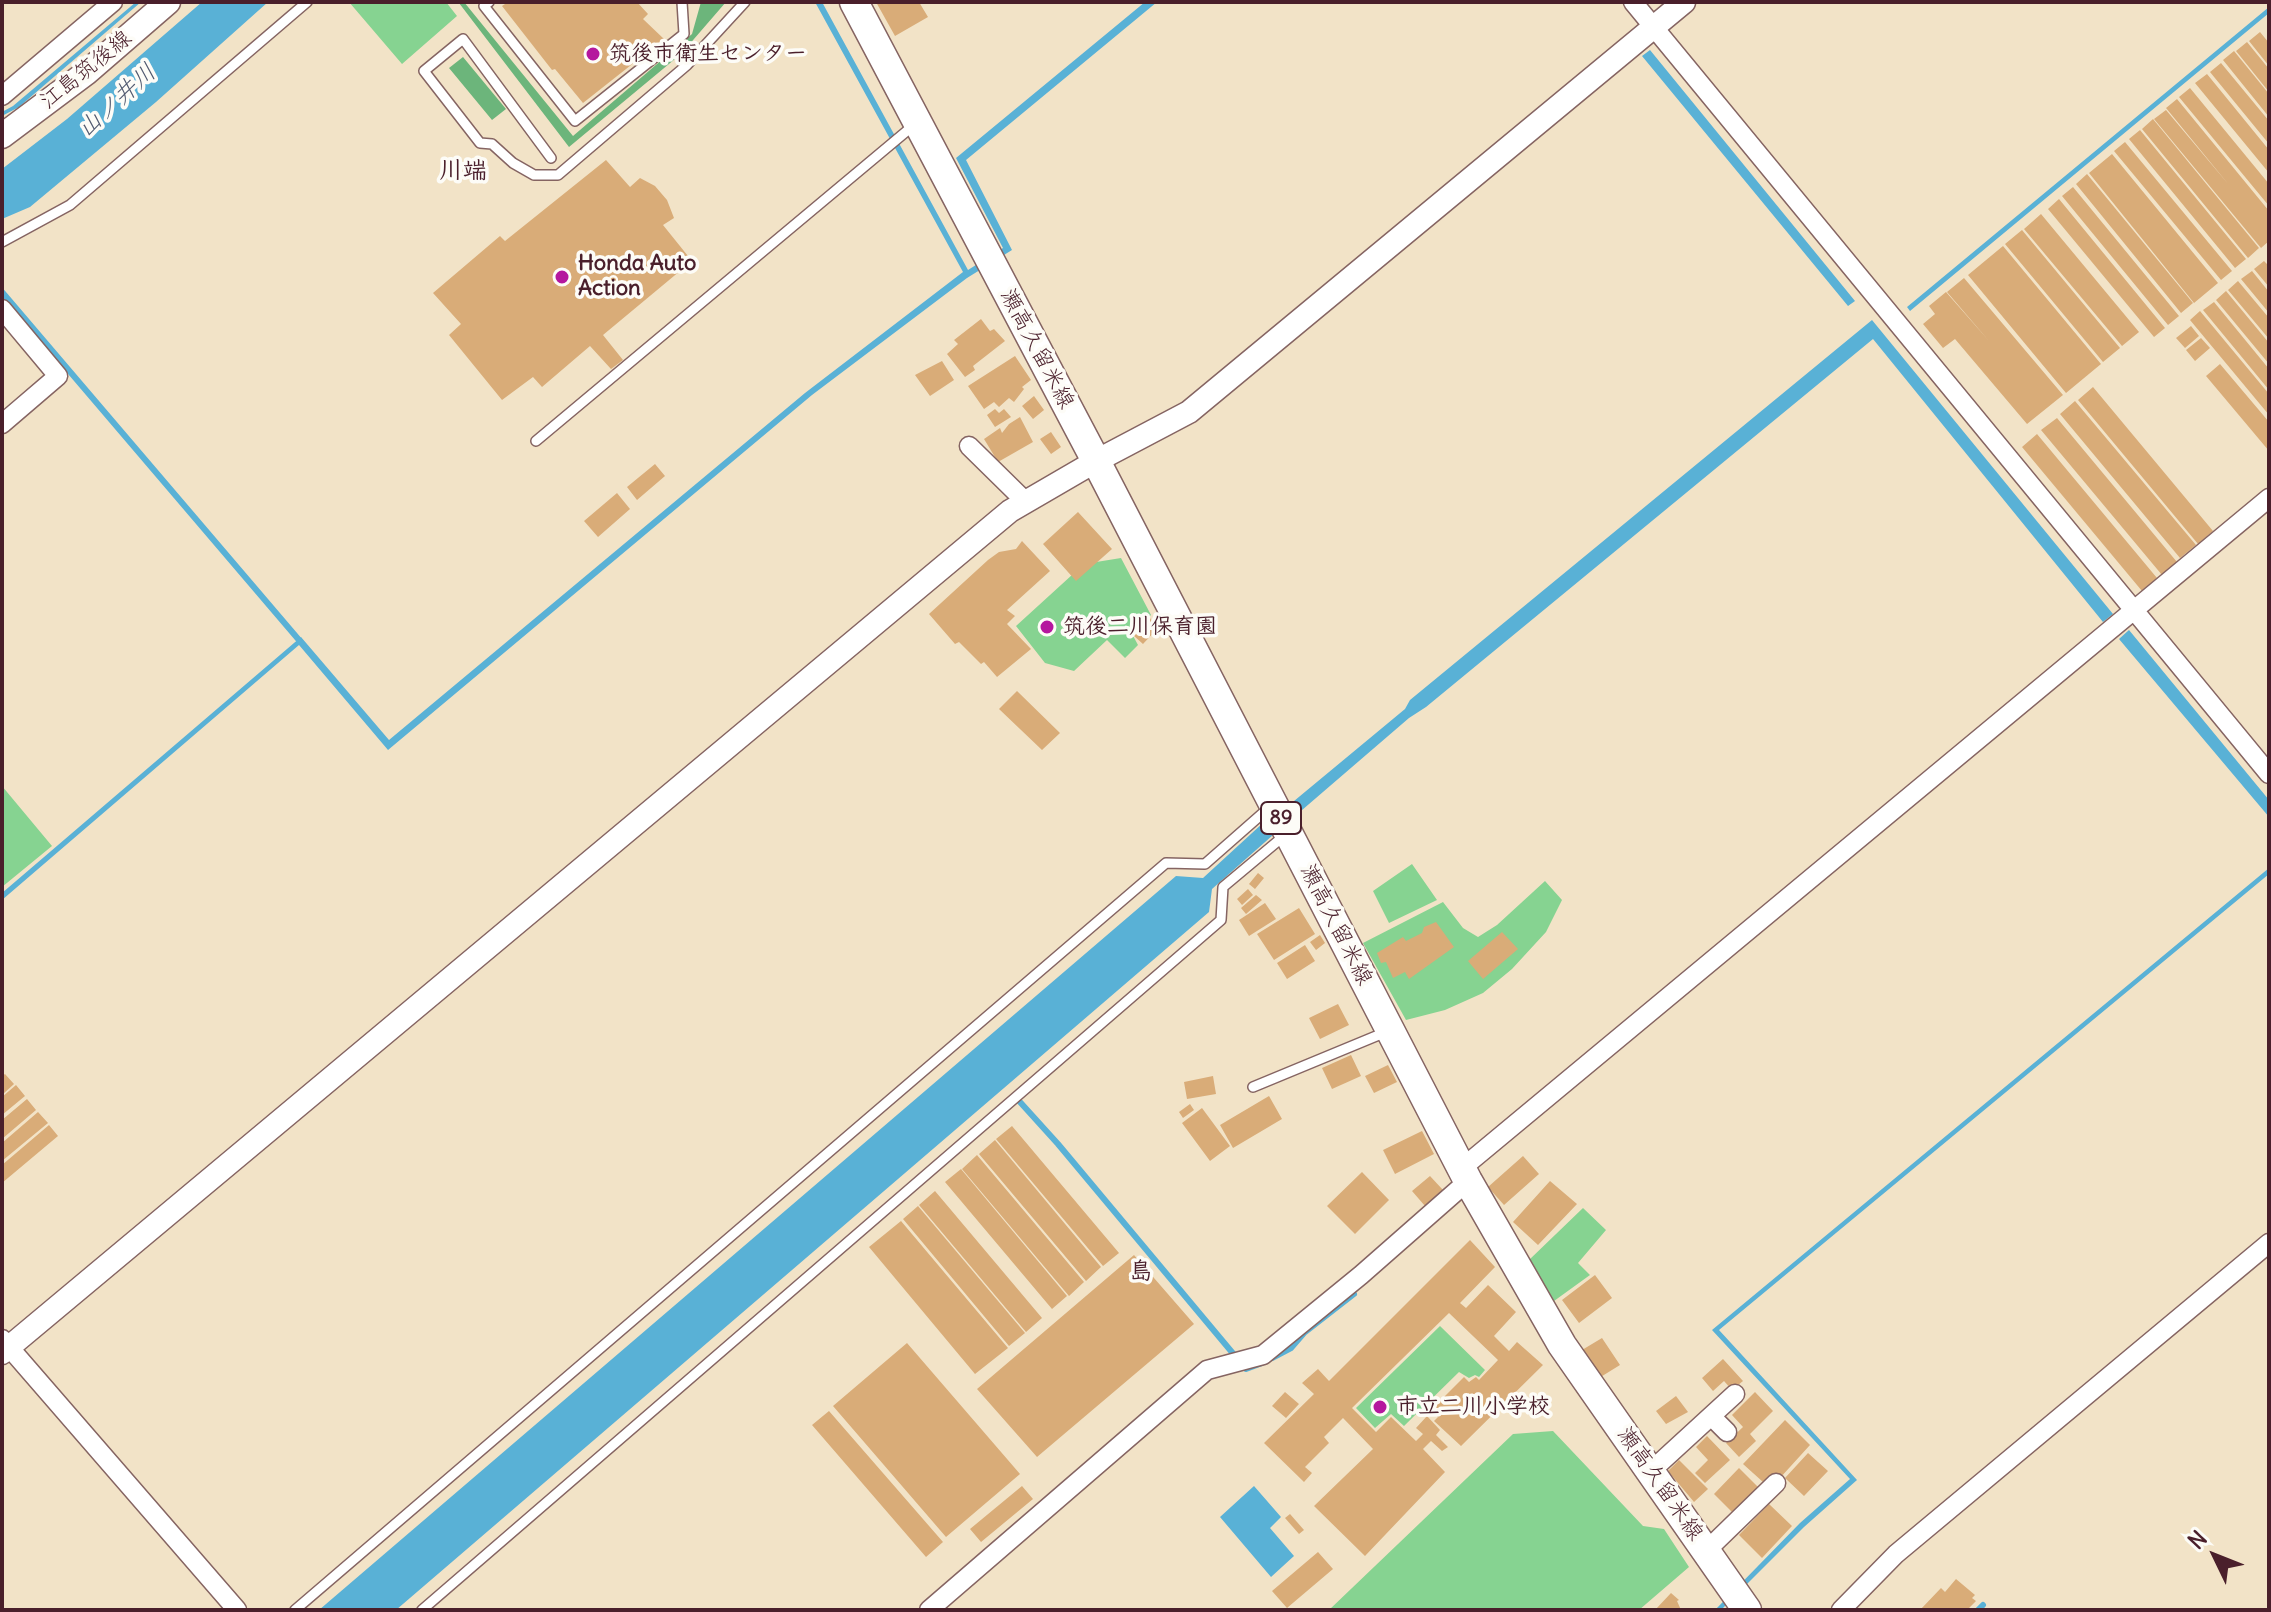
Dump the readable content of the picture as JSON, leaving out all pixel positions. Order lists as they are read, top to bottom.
{
  "streets": {
    "main road": ["江島筑後線", "瀬高久留米線", "89"]
  },
  "districts": ["川端", "島"],
  "water": ["山ノ井川"],
  "places": [
    "筑後市衛生センター",
    "Honda Auto Action",
    "筑後二川保育園",
    "市立二川小学校"
  ],
  "north": "top left"
}
